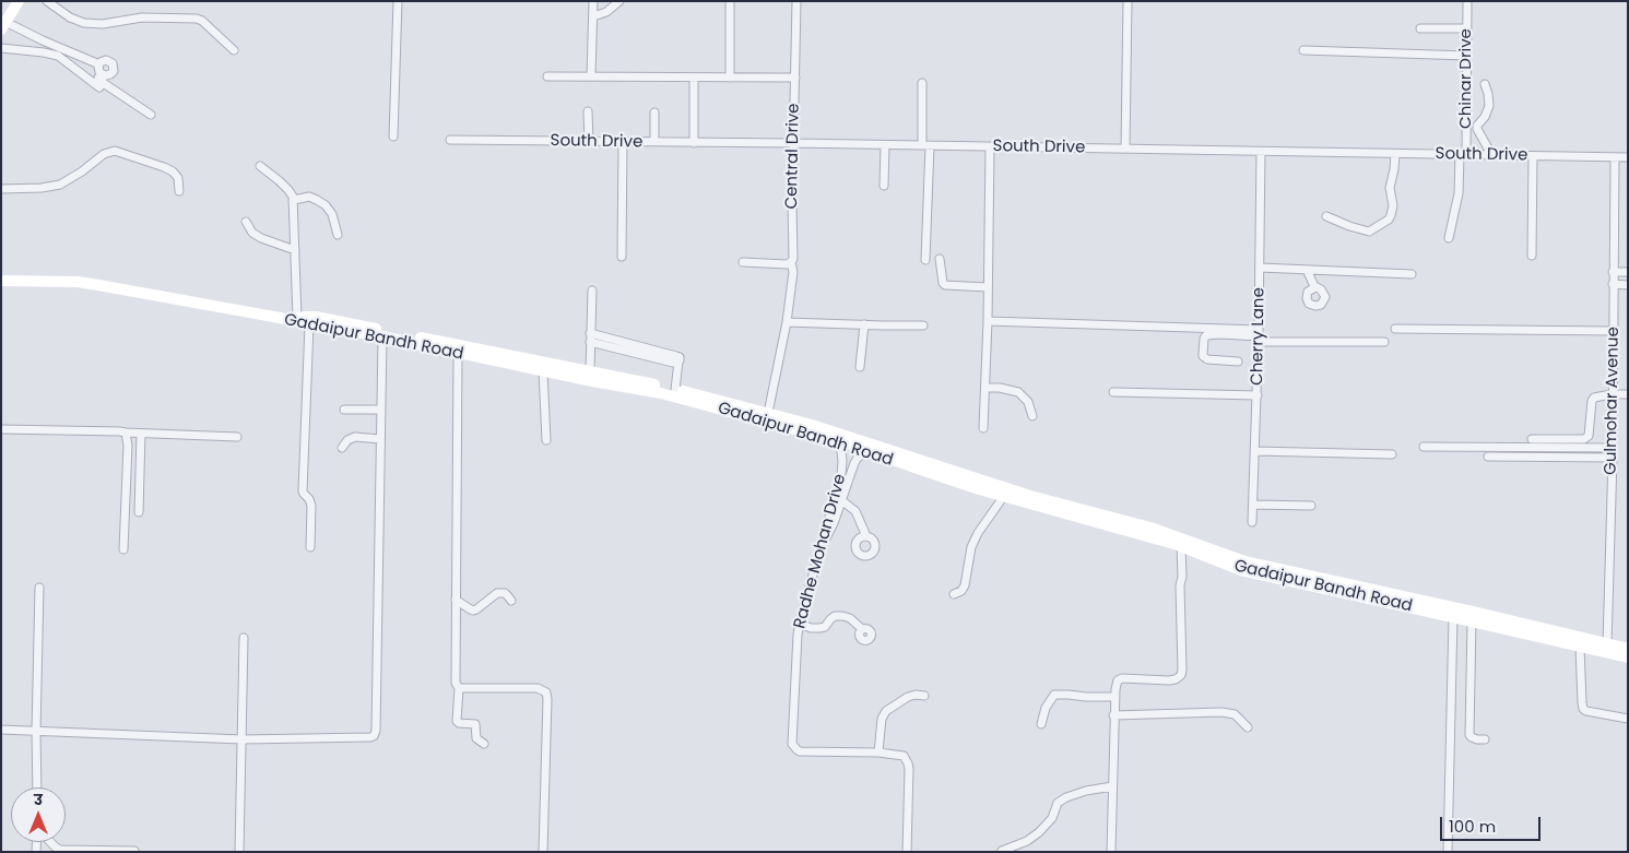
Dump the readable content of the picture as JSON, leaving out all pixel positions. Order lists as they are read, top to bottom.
{
  "streets": {
    "street": [
      "Chinar Drive",
      "South Drive",
      "Central Drive",
      "Cherry Lane",
      "Gadaipur Bandh Road",
      "Gulmohar Avenue",
      "Radhe Mohan Drive"
    ]
  },
  "crossings": [
    ["Chinar Drive", "South Drive"],
    ["South Drive", "Central Drive"],
    ["South Drive", "Cherry Lane"],
    ["South Drive", "Gulmohar Avenue"],
    ["Gadaipur Bandh Road", "Radhe Mohan Drive"]
  ],
  "scale_bar": "100 m",
  "north": "top"
}
